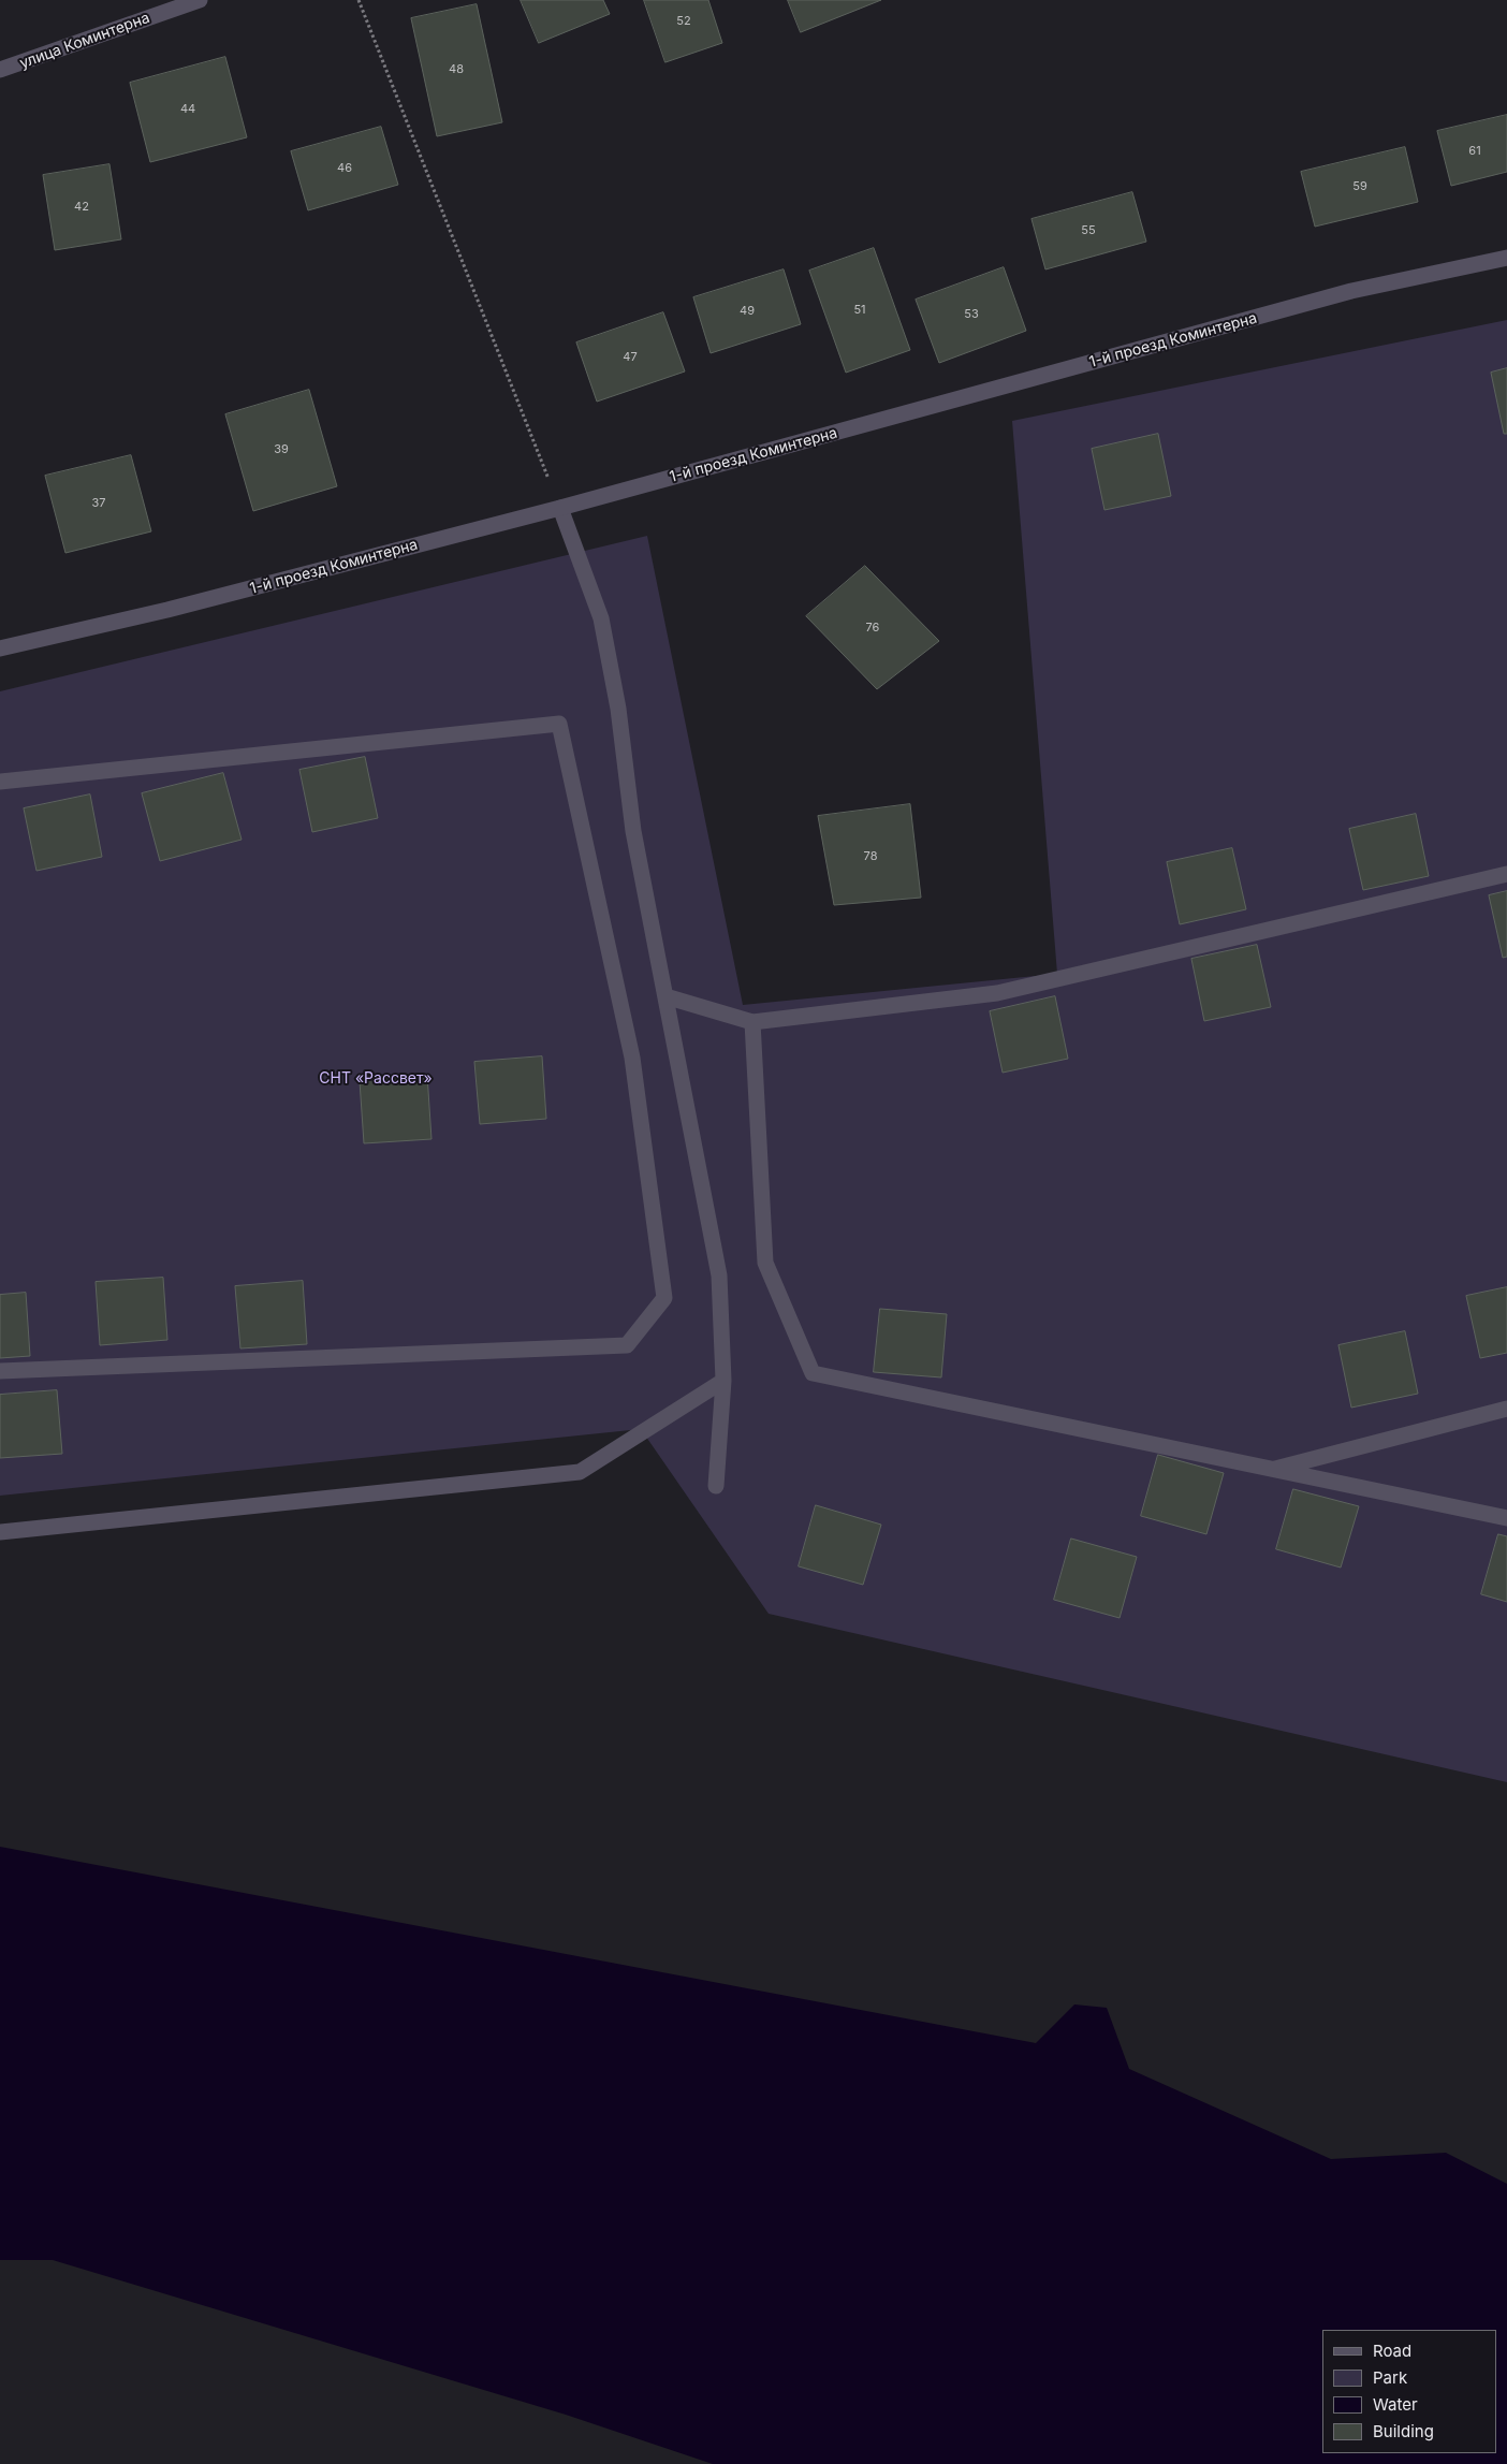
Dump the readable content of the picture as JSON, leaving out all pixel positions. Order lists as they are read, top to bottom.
{
  "streets": {
    "street": ["улица Коминтерна", "1-й проезд Коминтерна"]
  },
  "parks": ["СНТ «Рассвет»"],
  "house_numbers": [
    "52",
    "48",
    "44",
    "61",
    "46",
    "59",
    "42",
    "55",
    "51",
    "49",
    "53",
    "47",
    "39",
    "37",
    "76",
    "78"
  ],
  "legend": [
    "Road",
    "Park",
    "Water",
    "Building"
  ]
}
